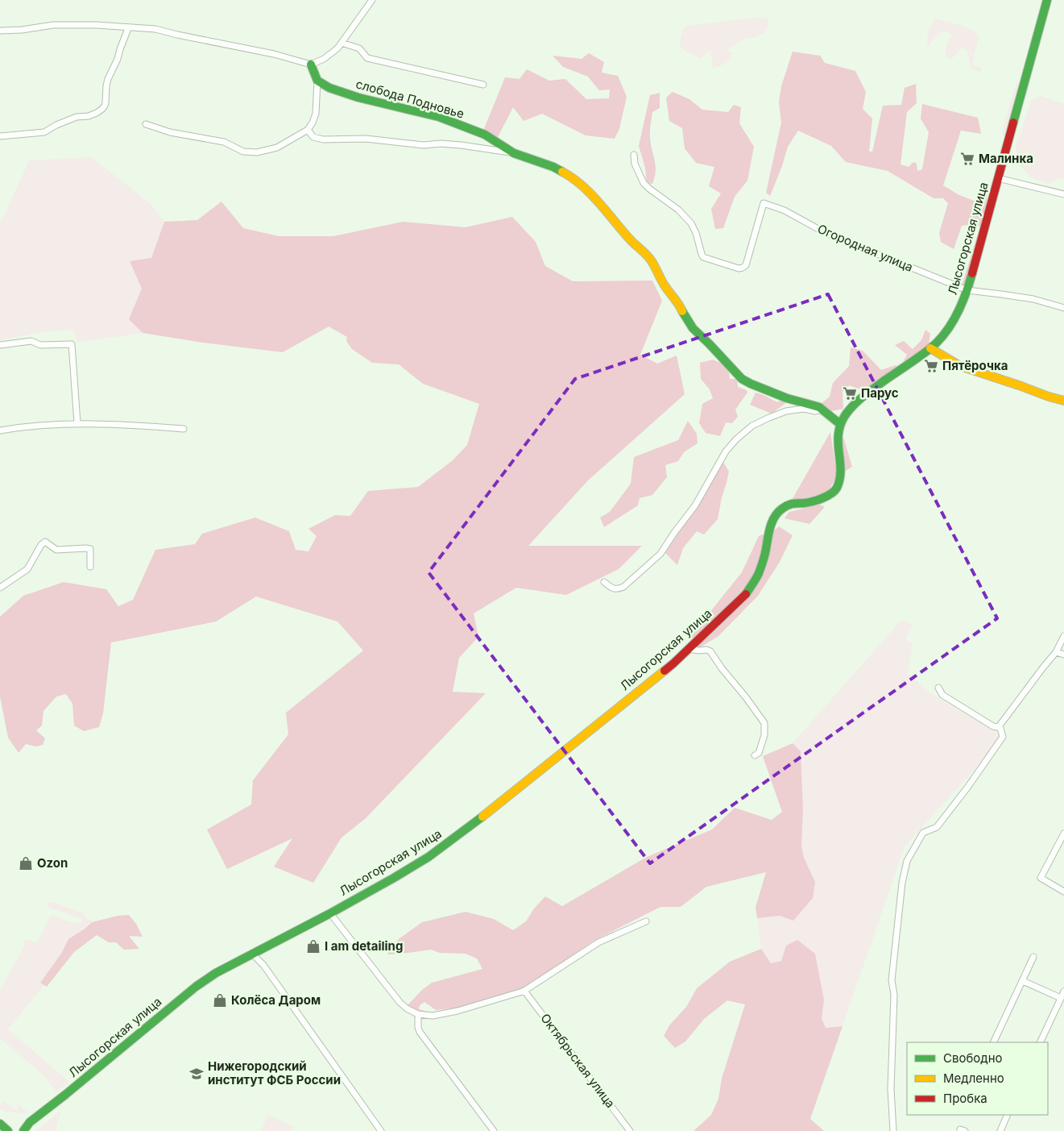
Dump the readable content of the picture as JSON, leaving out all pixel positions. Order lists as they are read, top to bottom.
{
  "streets": {
    "street": [
      "слобода Подновье",
      "Лысогорская улица",
      "Огородная улица",
      "Октябрьская улица"
    ]
  },
  "crossings": [
    ["Лысогорская улица", "Огородная улица"]
  ],
  "places": {
    "supermarket": ["Малинка", "Пятёрочка", "Парус"],
    "shop": ["Ozon", "I am detailing", "Колёса Даром"],
    "school or university": ["Нижегородский институт ФСБ России"]
  },
  "legend": ["Свободно", "Медленно", "Пробка"]
}
